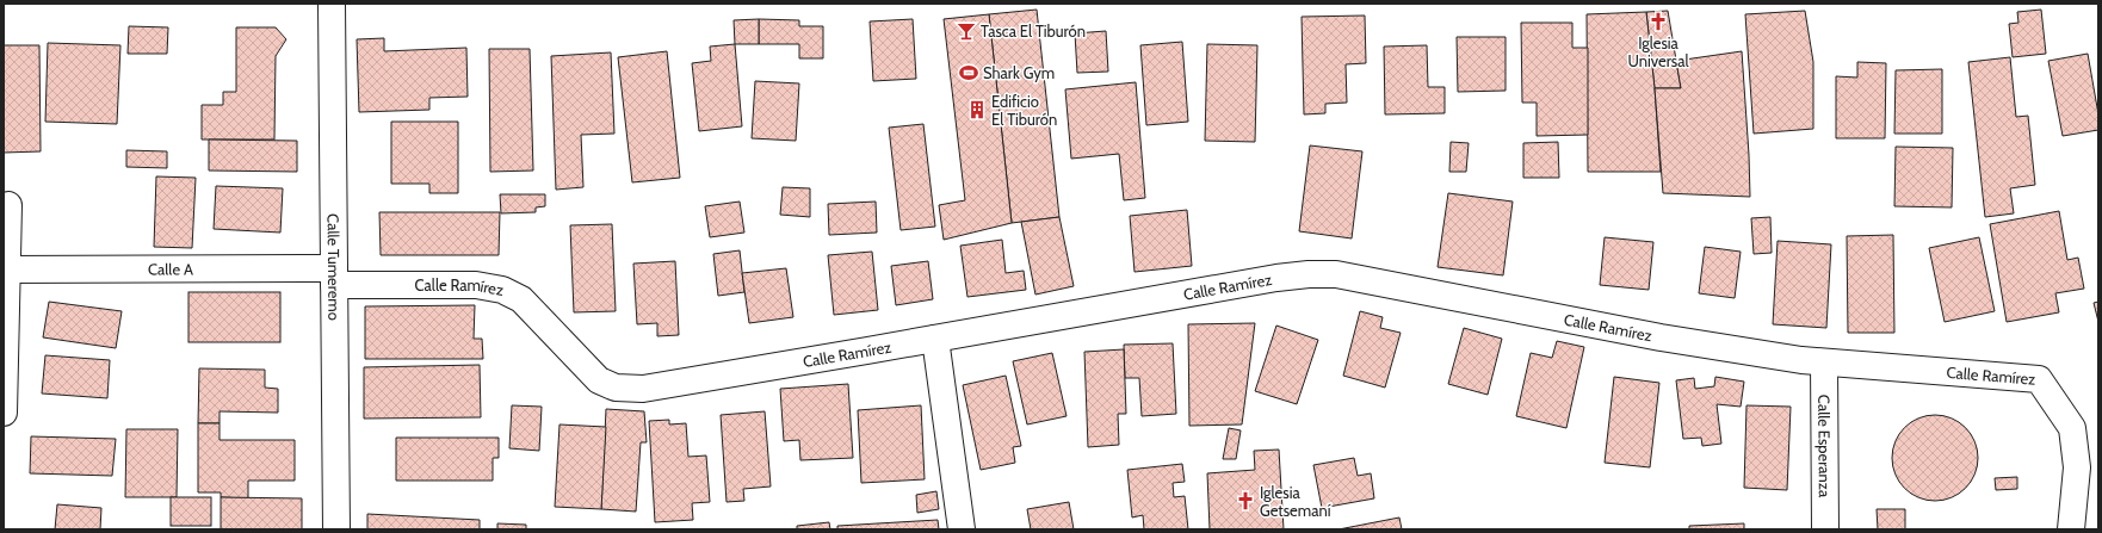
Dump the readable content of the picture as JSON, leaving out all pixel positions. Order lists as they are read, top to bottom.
{
  "streets": {
    "street": [
      "Calle Tumeremo",
      "Calle A",
      "Calle Ramírez",
      "Calle Esperanza"
    ]
  },
  "crossings": [
    ["Calle Tumeremo", "Calle A"],
    ["Calle Tumeremo", "Calle Ramírez"],
    ["Calle A", "Calle Ramírez"],
    ["Calle Ramírez", "Calle Esperanza"]
  ],
  "places": {
    "church": ["Iglesia Universal", "Iglesia Getsemaní"],
    "bar": ["Tasca El Tiburón"],
    "sports": ["Shark Gym"],
    "building": ["Edificio El Tiburón"]
  }
}
